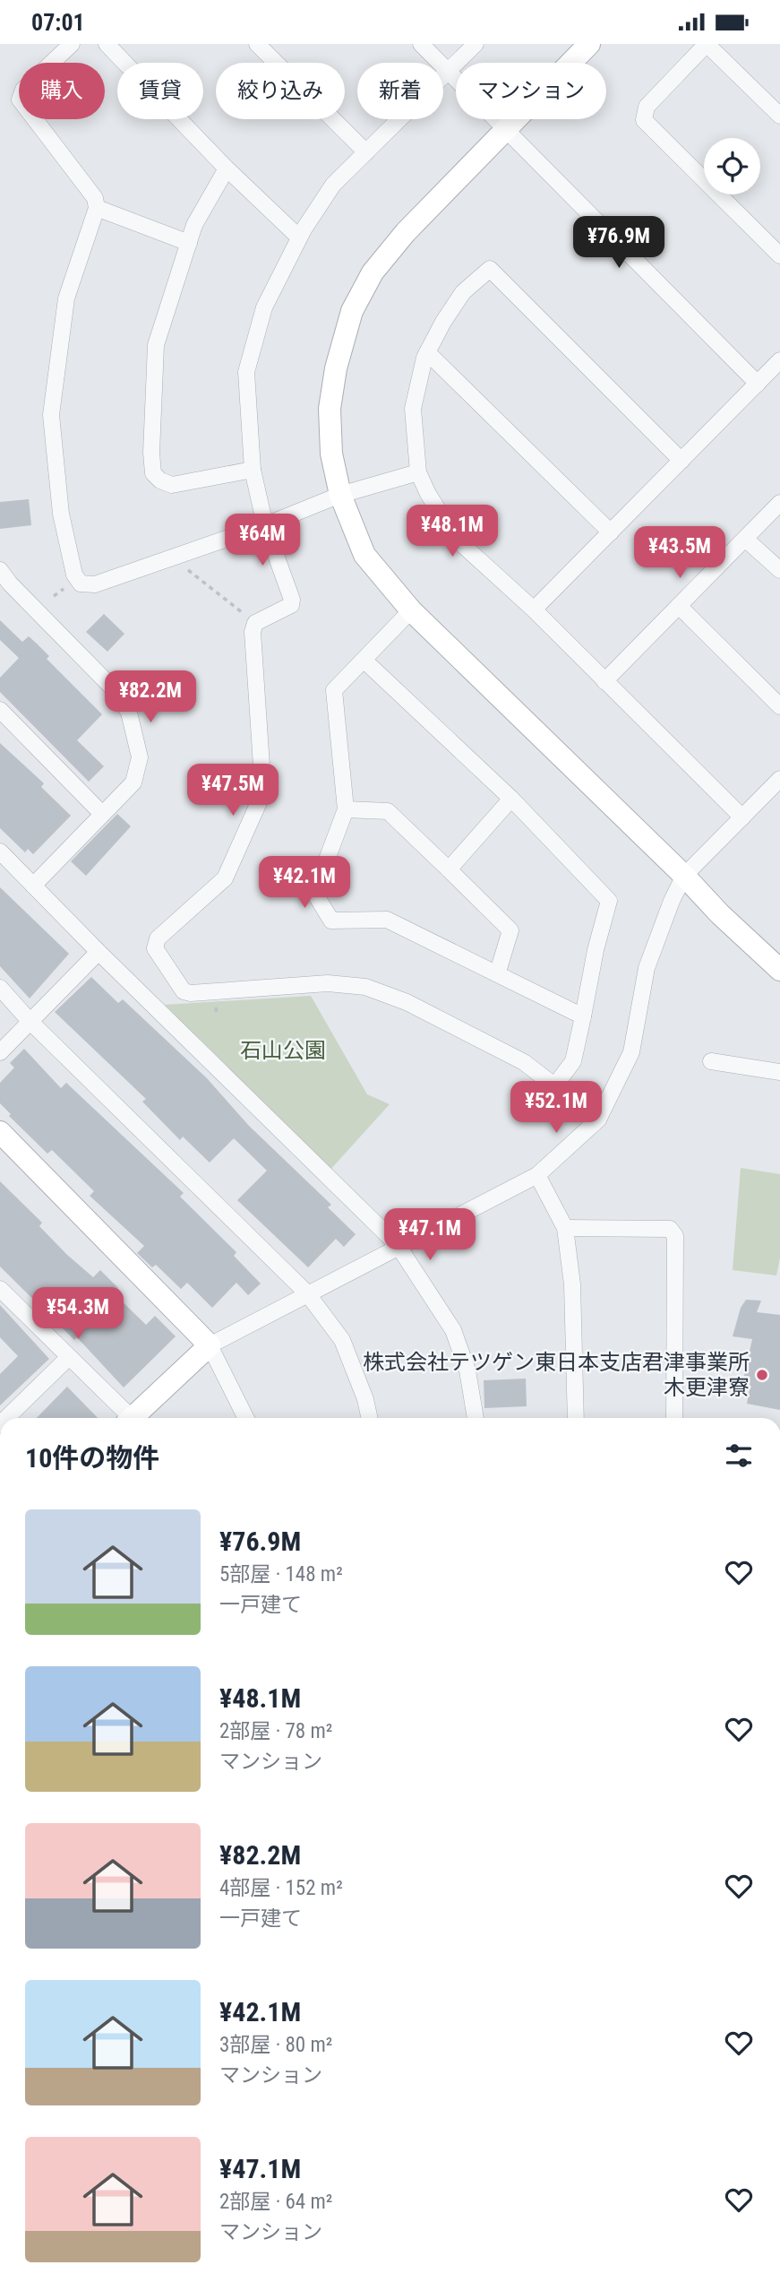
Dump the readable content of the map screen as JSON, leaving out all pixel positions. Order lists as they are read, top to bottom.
{
  "parks": ["石山公園"],
  "places": ["株式会社テツゲン東日本支店君津事業所 木更津寮"],
  "page": {
    "status": "07:01",
    "chip": [
      "購入",
      "賃貸",
      "絞り込み",
      "新着",
      "マンション"
    ],
    "price": [
      "¥76.9M",
      "¥48.1M",
      "¥64M",
      "¥43.5M",
      "¥82.2M",
      "¥47.5M",
      "¥42.1M",
      "¥52.1M",
      "¥47.1M",
      "¥54.3M"
    ],
    "heading": "10件の物件",
    "list": [
      {
        "name": "¥76.9M",
        "note": "5部屋 · 148 m² · 一戸建て"
      },
      {
        "name": "¥48.1M",
        "note": "2部屋 · 78 m² · マンション"
      },
      {
        "name": "¥82.2M",
        "note": "4部屋 · 152 m² · 一戸建て"
      },
      {
        "name": "¥42.1M",
        "note": "3部屋 · 80 m² · マンション"
      },
      {
        "name": "¥47.1M",
        "note": "2部屋 · 64 m² · マンション"
      }
    ]
  }
}
